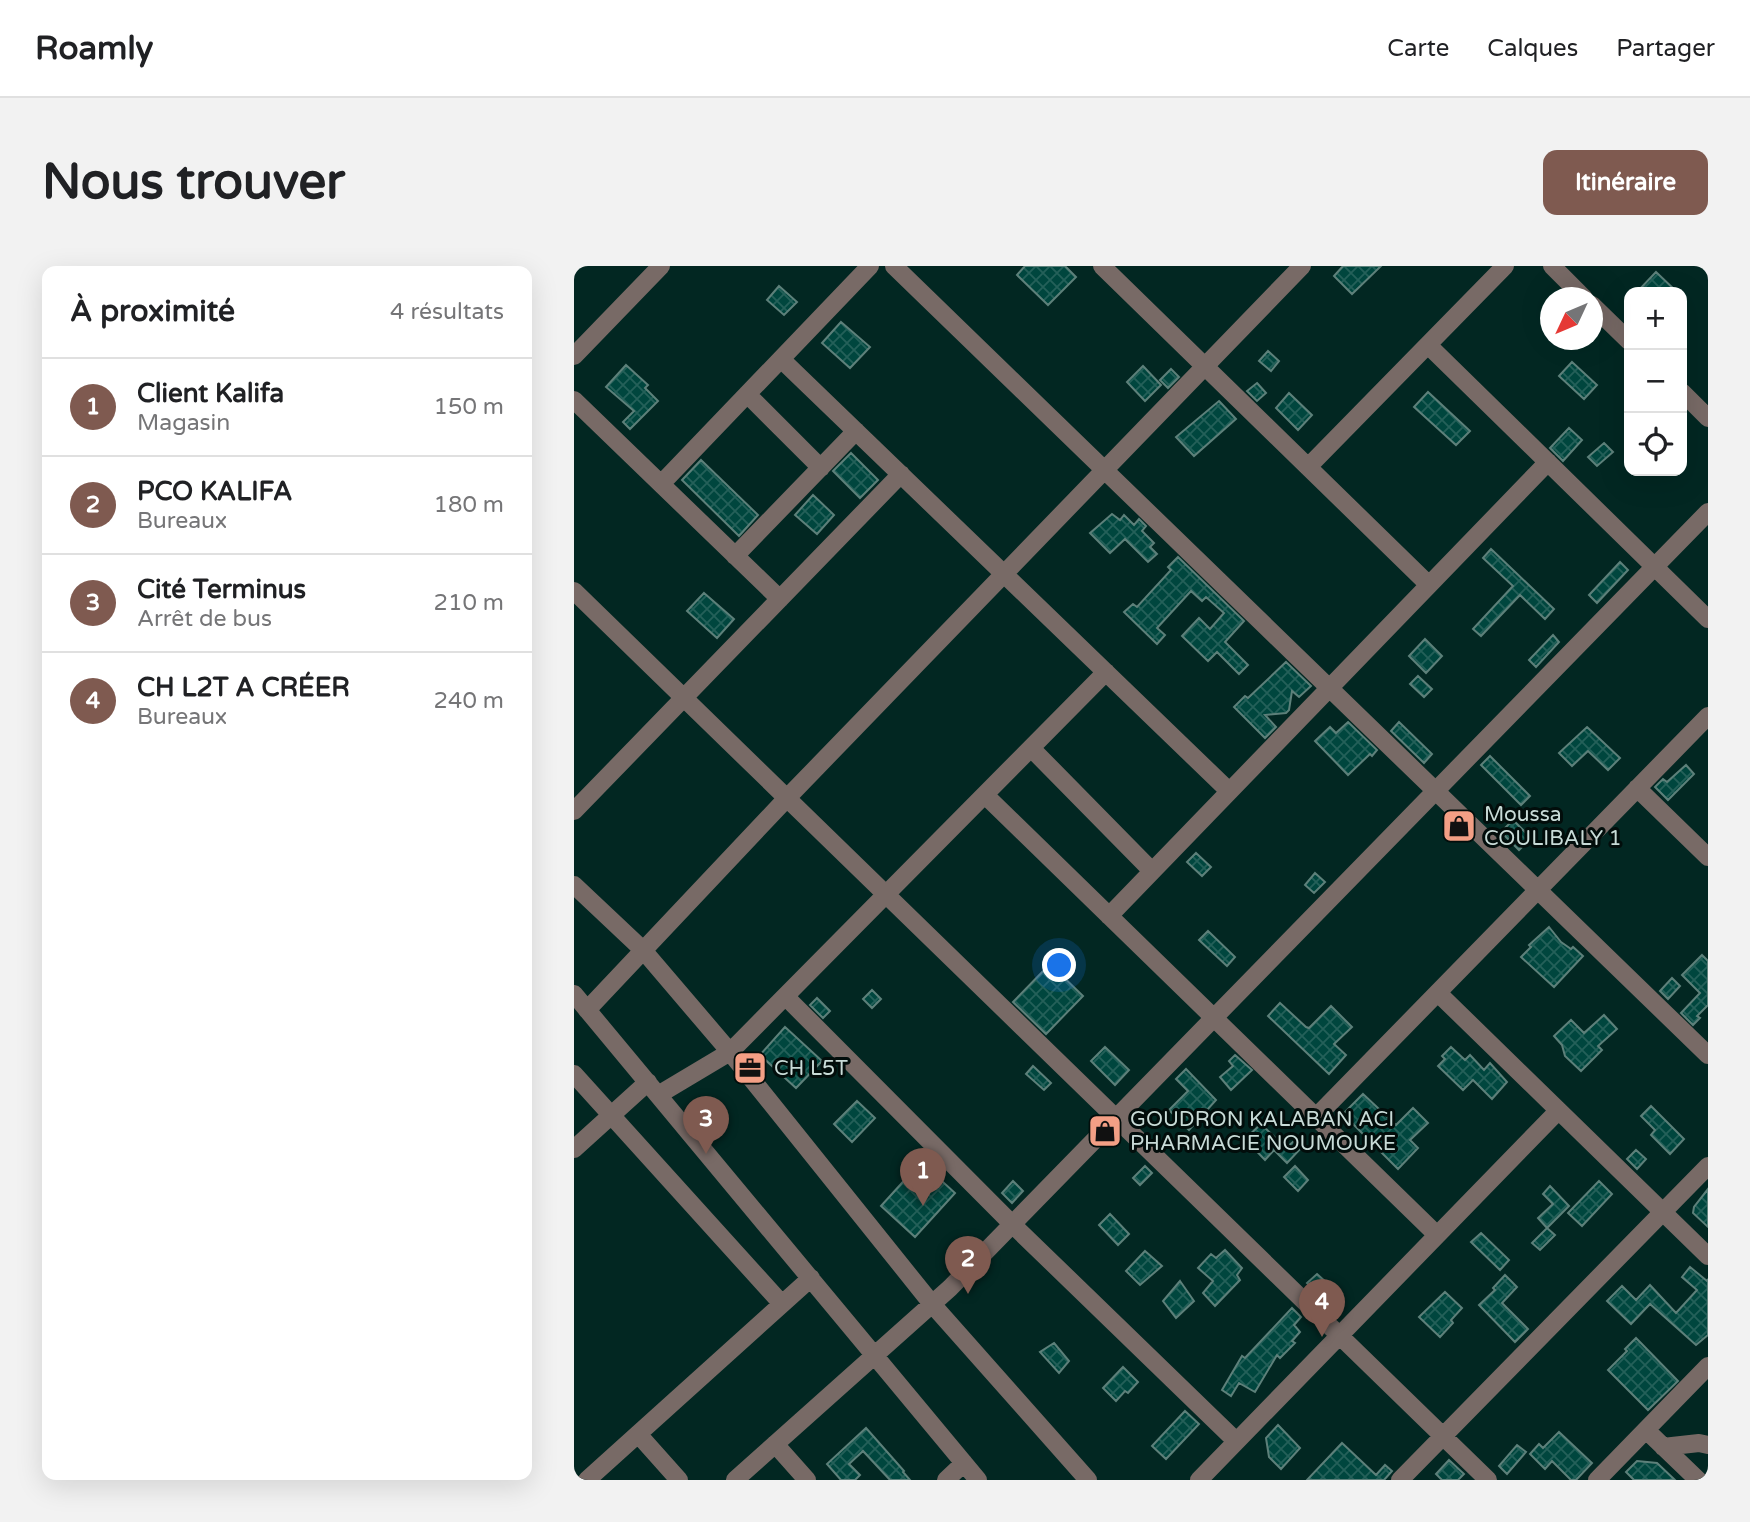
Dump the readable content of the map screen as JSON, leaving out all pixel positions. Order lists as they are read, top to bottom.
{
  "places": {
    "shop": ["Moussa COULIBALY 1", "GOUDRON KALABAN ACI PHARMACIE NOUMOUKE"],
    "office": ["CH L5T"]
  },
  "north": "bottom left",
  "page": {
    "header": "Roamly",
    "nav": ["Carte", "Calques", "Partager"],
    "buttons": "Itinéraire",
    "title": "Nous trouver",
    "heading": ["À proximité", "4 résultats"],
    "map_buttons": ["+", "−"],
    "list": [
      {
        "mark": "1",
        "name": "Client Kalifa",
        "note": "Magasin",
        "value": "150 m"
      },
      {
        "mark": "2",
        "name": "PCO KALIFA",
        "note": "Bureaux",
        "value": "180 m"
      },
      {
        "mark": "3",
        "name": "Cité Terminus",
        "note": "Arrêt de bus",
        "value": "210 m"
      },
      {
        "mark": "4",
        "name": "CH L2T A CRÉER",
        "note": "Bureaux",
        "value": "240 m"
      }
    ],
    "pins": [
      "3",
      "1",
      "2",
      "4"
    ]
  }
}
